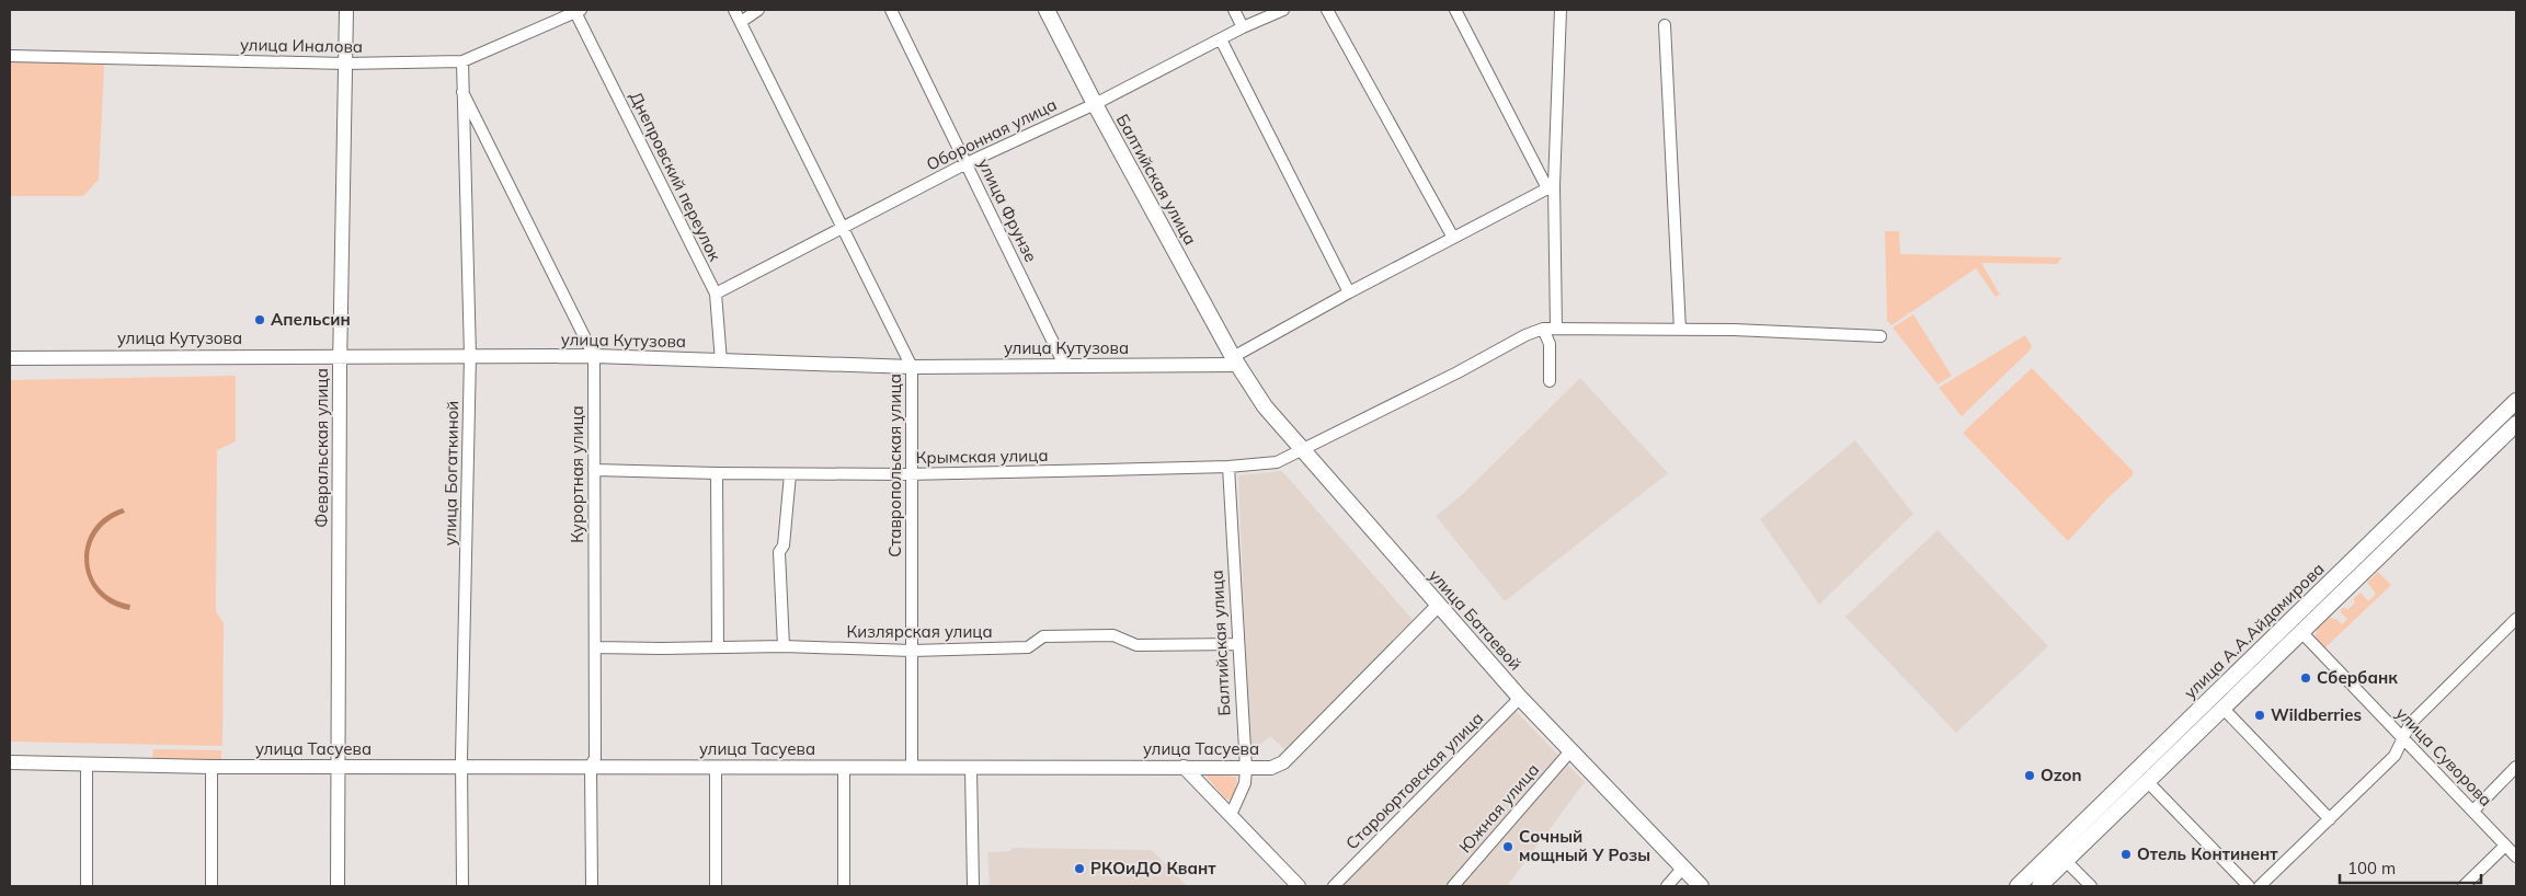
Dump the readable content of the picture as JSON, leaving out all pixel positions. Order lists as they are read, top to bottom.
{
  "streets": {
    "main road": ["Балтийская улица", "улица Батаевой", "улица А.А.Айдамирова"],
    "street": [
      "улица Иналова",
      "Оборонная улица",
      "Днепровский переулок",
      "улица Фрунзе",
      "улица Кутузова",
      "Февральская улица",
      "Крымская улица",
      "Ставропольская улица",
      "улица Богаткиной",
      "Курортная улица",
      "Кизлярская улица",
      "улица Тасуева",
      "улица Суворова",
      "Староюртовская улица",
      "Южная улица"
    ]
  },
  "crossings": [
    ["улица Иналова", "Днепровский переулок"],
    ["улица Иналова", "Февральская улица"],
    ["улица Иналова", "улица Богаткиной"],
    ["Оборонная улица", "Днепровский переулок"],
    ["Оборонная улица", "Балтийская улица"],
    ["Оборонная улица", "улица Фрунзе"],
    ["Оборонная улица", "Ставропольская улица"],
    ["Днепровский переулок", "улица Кутузова"],
    ["Балтийская улица", "улица Кутузова"],
    ["Балтийская улица", "Крымская улица"],
    ["Балтийская улица", "улица Батаевой"],
    ["Балтийская улица", "Кизлярская улица"],
    ["Балтийская улица", "улица Тасуева"],
    ["улица Фрунзе", "улица Кутузова"],
    ["улица Кутузова", "Февральская улица"],
    ["улица Кутузова", "Ставропольская улица"],
    ["улица Кутузова", "улица Богаткиной"],
    ["улица Кутузова", "Курортная улица"],
    ["улица Кутузова", "улица Батаевой"],
    ["Февральская улица", "улица Тасуева"],
    ["Крымская улица", "Ставропольская улица"],
    ["Крымская улица", "Курортная улица"],
    ["Крымская улица", "улица Батаевой"],
    ["Ставропольская улица", "Кизлярская улица"],
    ["Ставропольская улица", "улица Тасуева"],
    ["улица Богаткиной", "Курортная улица"],
    ["улица Богаткиной", "улица Тасуева"],
    ["Курортная улица", "Кизлярская улица"],
    ["Курортная улица", "улица Тасуева"],
    ["улица Батаевой", "улица Тасуева"],
    ["улица Батаевой", "Староюртовская улица"],
    ["улица Батаевой", "Южная улица"],
    ["улица А.А.Айдамирова", "улица Суворова"]
  ],
  "places": [
    "Апельсин",
    "Сбербанк",
    "Wildberries",
    "Ozon",
    "Сочный мощный У Розы",
    "Отель Континент",
    "РКОиДО Квант"
  ],
  "scale_bar": "100 m"
}
